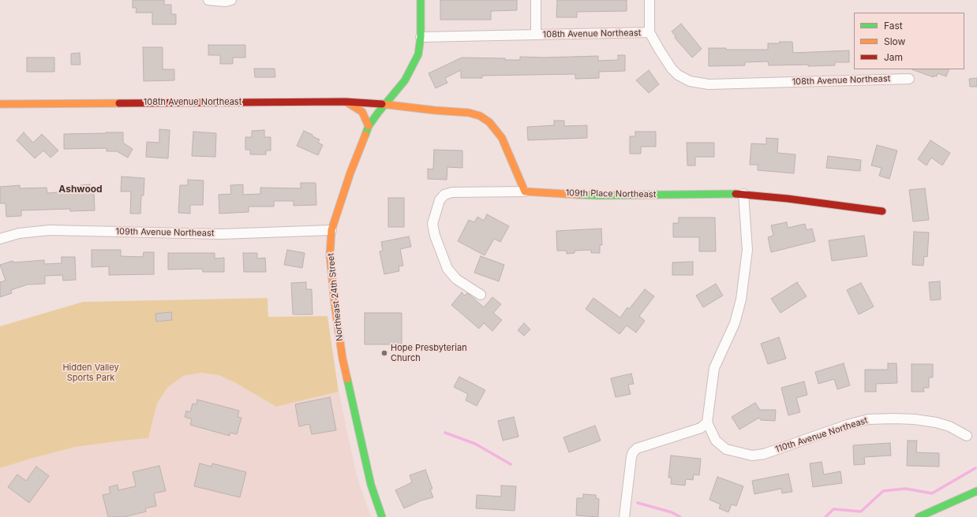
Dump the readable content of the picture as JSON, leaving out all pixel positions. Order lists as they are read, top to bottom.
{
  "streets": {
    "main road": ["108th Avenue Northeast", "109th Place Northeast", "Northeast 24th Street"],
    "street": ["109th Avenue Northeast", "110th Avenue Northeast"]
  },
  "crossings": [
    ["108th Avenue Northeast", "Northeast 24th Street"],
    ["109th Avenue Northeast", "Northeast 24th Street"]
  ],
  "districts": ["Ashwood"],
  "parks": ["Hidden Valley Sports Park"],
  "places": ["Hope Presbyterian Church"],
  "legend": ["Fast", "Slow", "Jam"]
}
